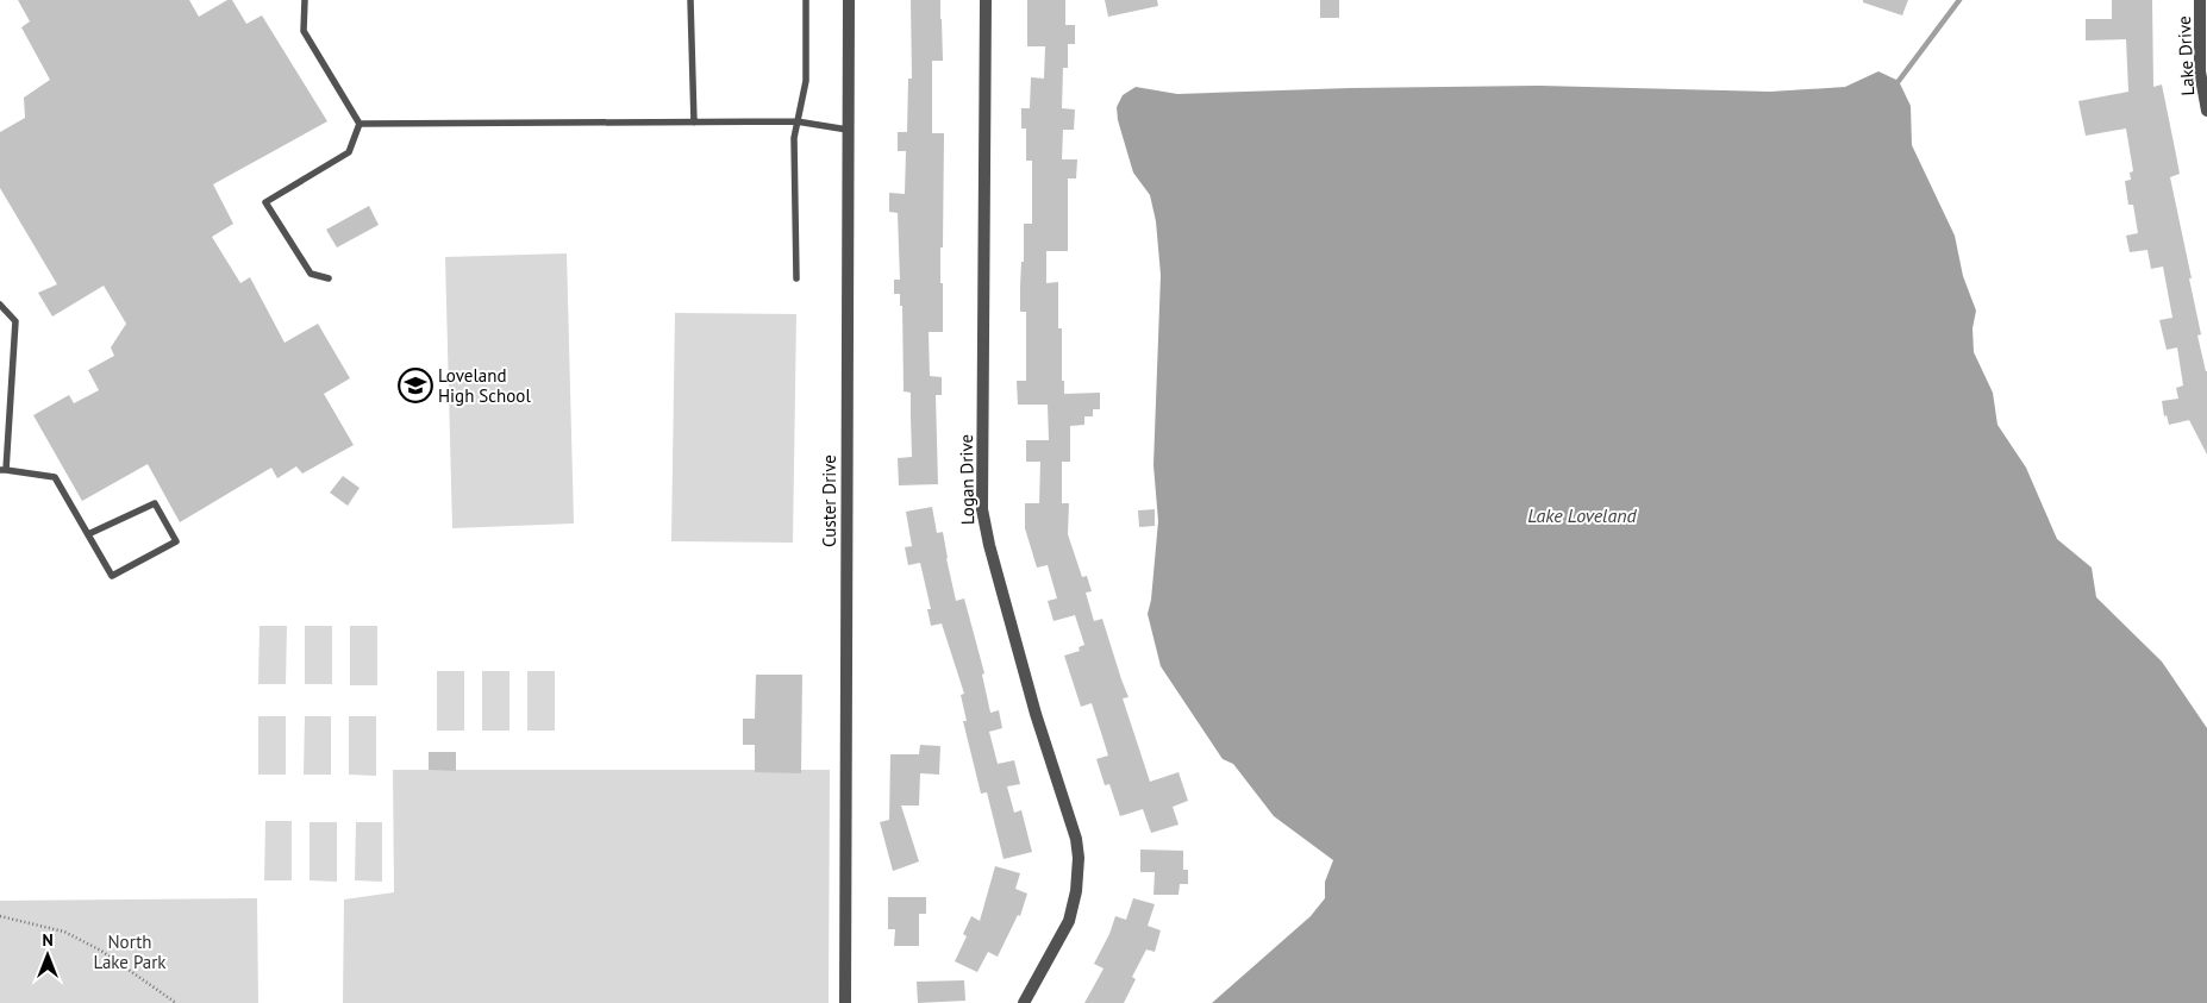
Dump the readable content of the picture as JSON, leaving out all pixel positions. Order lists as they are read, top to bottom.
{
  "streets": {
    "street": ["Lake Drive", "Logan Drive", "Custer Drive"]
  },
  "water": ["Lake Loveland"],
  "parks": ["North Lake Park"],
  "places": {
    "school or university": ["Loveland High School"]
  },
  "north": "top"
}
